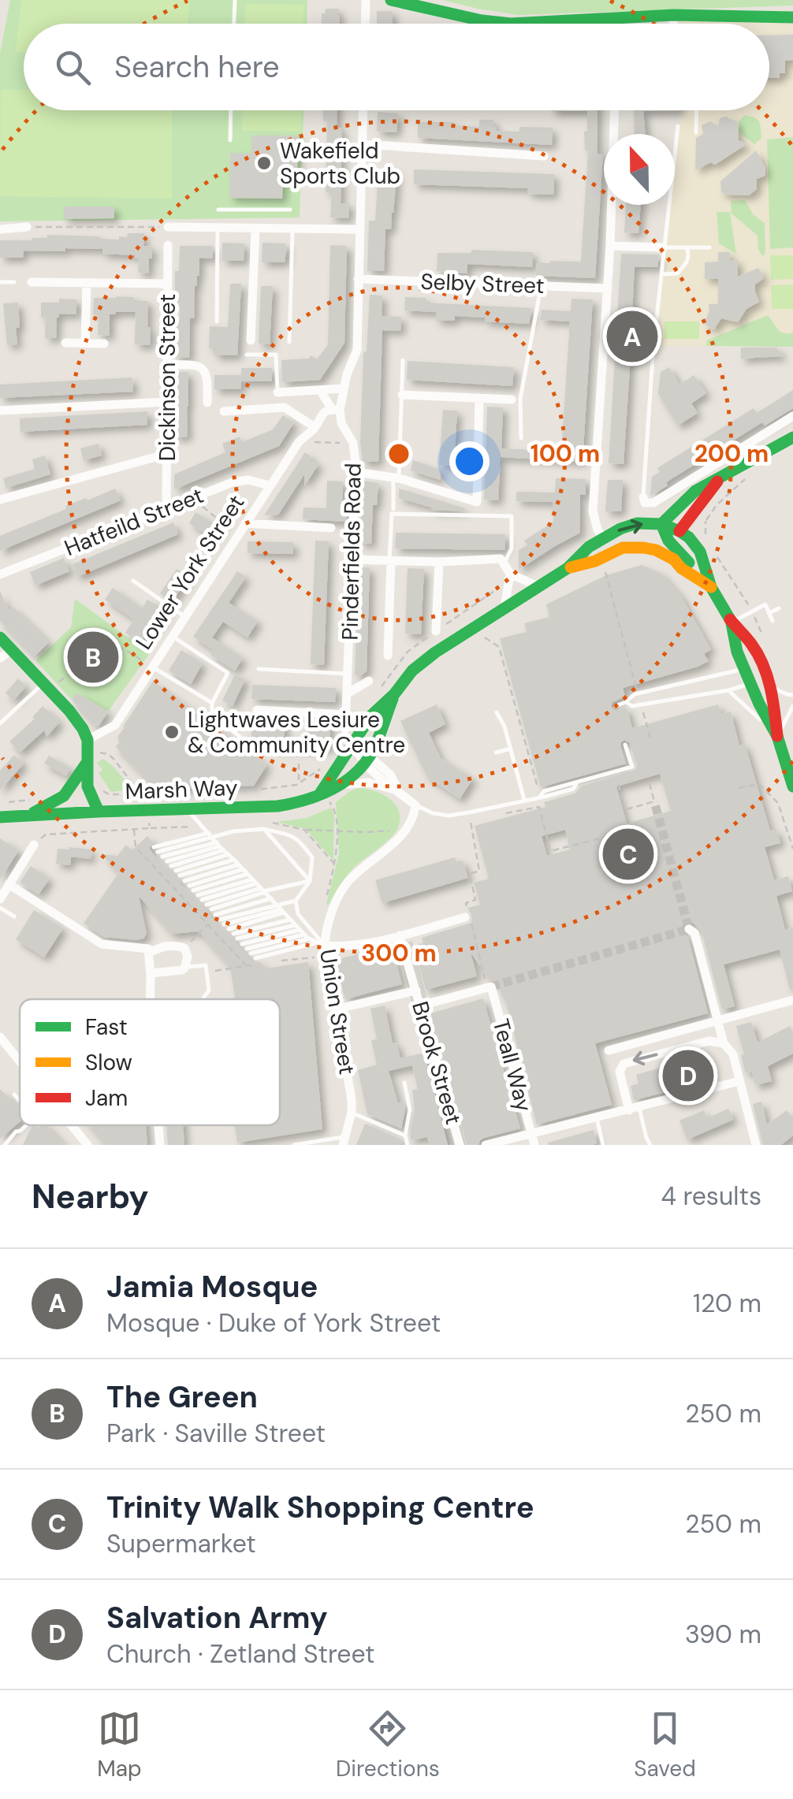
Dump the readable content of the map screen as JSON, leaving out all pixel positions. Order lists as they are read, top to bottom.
{
  "streets": {
    "main road": ["Lower York Street", "Marsh Way"],
    "street": [
      "Selby Street",
      "Dickinson Street",
      "Hatfeild Street",
      "Pinderfields Road",
      "Union Street",
      "Brook Street",
      "Teall Way"
    ]
  },
  "crossings": [
    ["Dickinson Street", "Hatfeild Street"],
    ["Hatfeild Street", "Lower York Street"],
    ["Pinderfields Road", "Lower York Street"],
    ["Lower York Street", "Marsh Way"]
  ],
  "places": ["Wakefield Sports Club", "Lightwaves Lesiure & Community Centre"],
  "legend": ["Fast", "Slow", "Jam"],
  "north": "top",
  "page": {
    "search": "Search here",
    "pins": [
      "A",
      "B",
      "C",
      "D"
    ],
    "heading": ["Nearby", "4 results"],
    "list": [
      {
        "mark": "A",
        "name": "Jamia Mosque",
        "note": "Mosque · Duke of York Street",
        "value": "120 m"
      },
      {
        "mark": "B",
        "name": "The Green",
        "note": "Park · Saville Street",
        "value": "250 m"
      },
      {
        "mark": "C",
        "name": "Trinity Walk Shopping Centre",
        "note": "Supermarket",
        "value": "250 m"
      },
      {
        "mark": "D",
        "name": "Salvation Army",
        "note": "Church · Zetland Street",
        "value": "390 m"
      }
    ],
    "nav": ["Map", "Directions", "Saved"]
  },
  "rings": ["100 m", "200 m", "300 m"]
}
